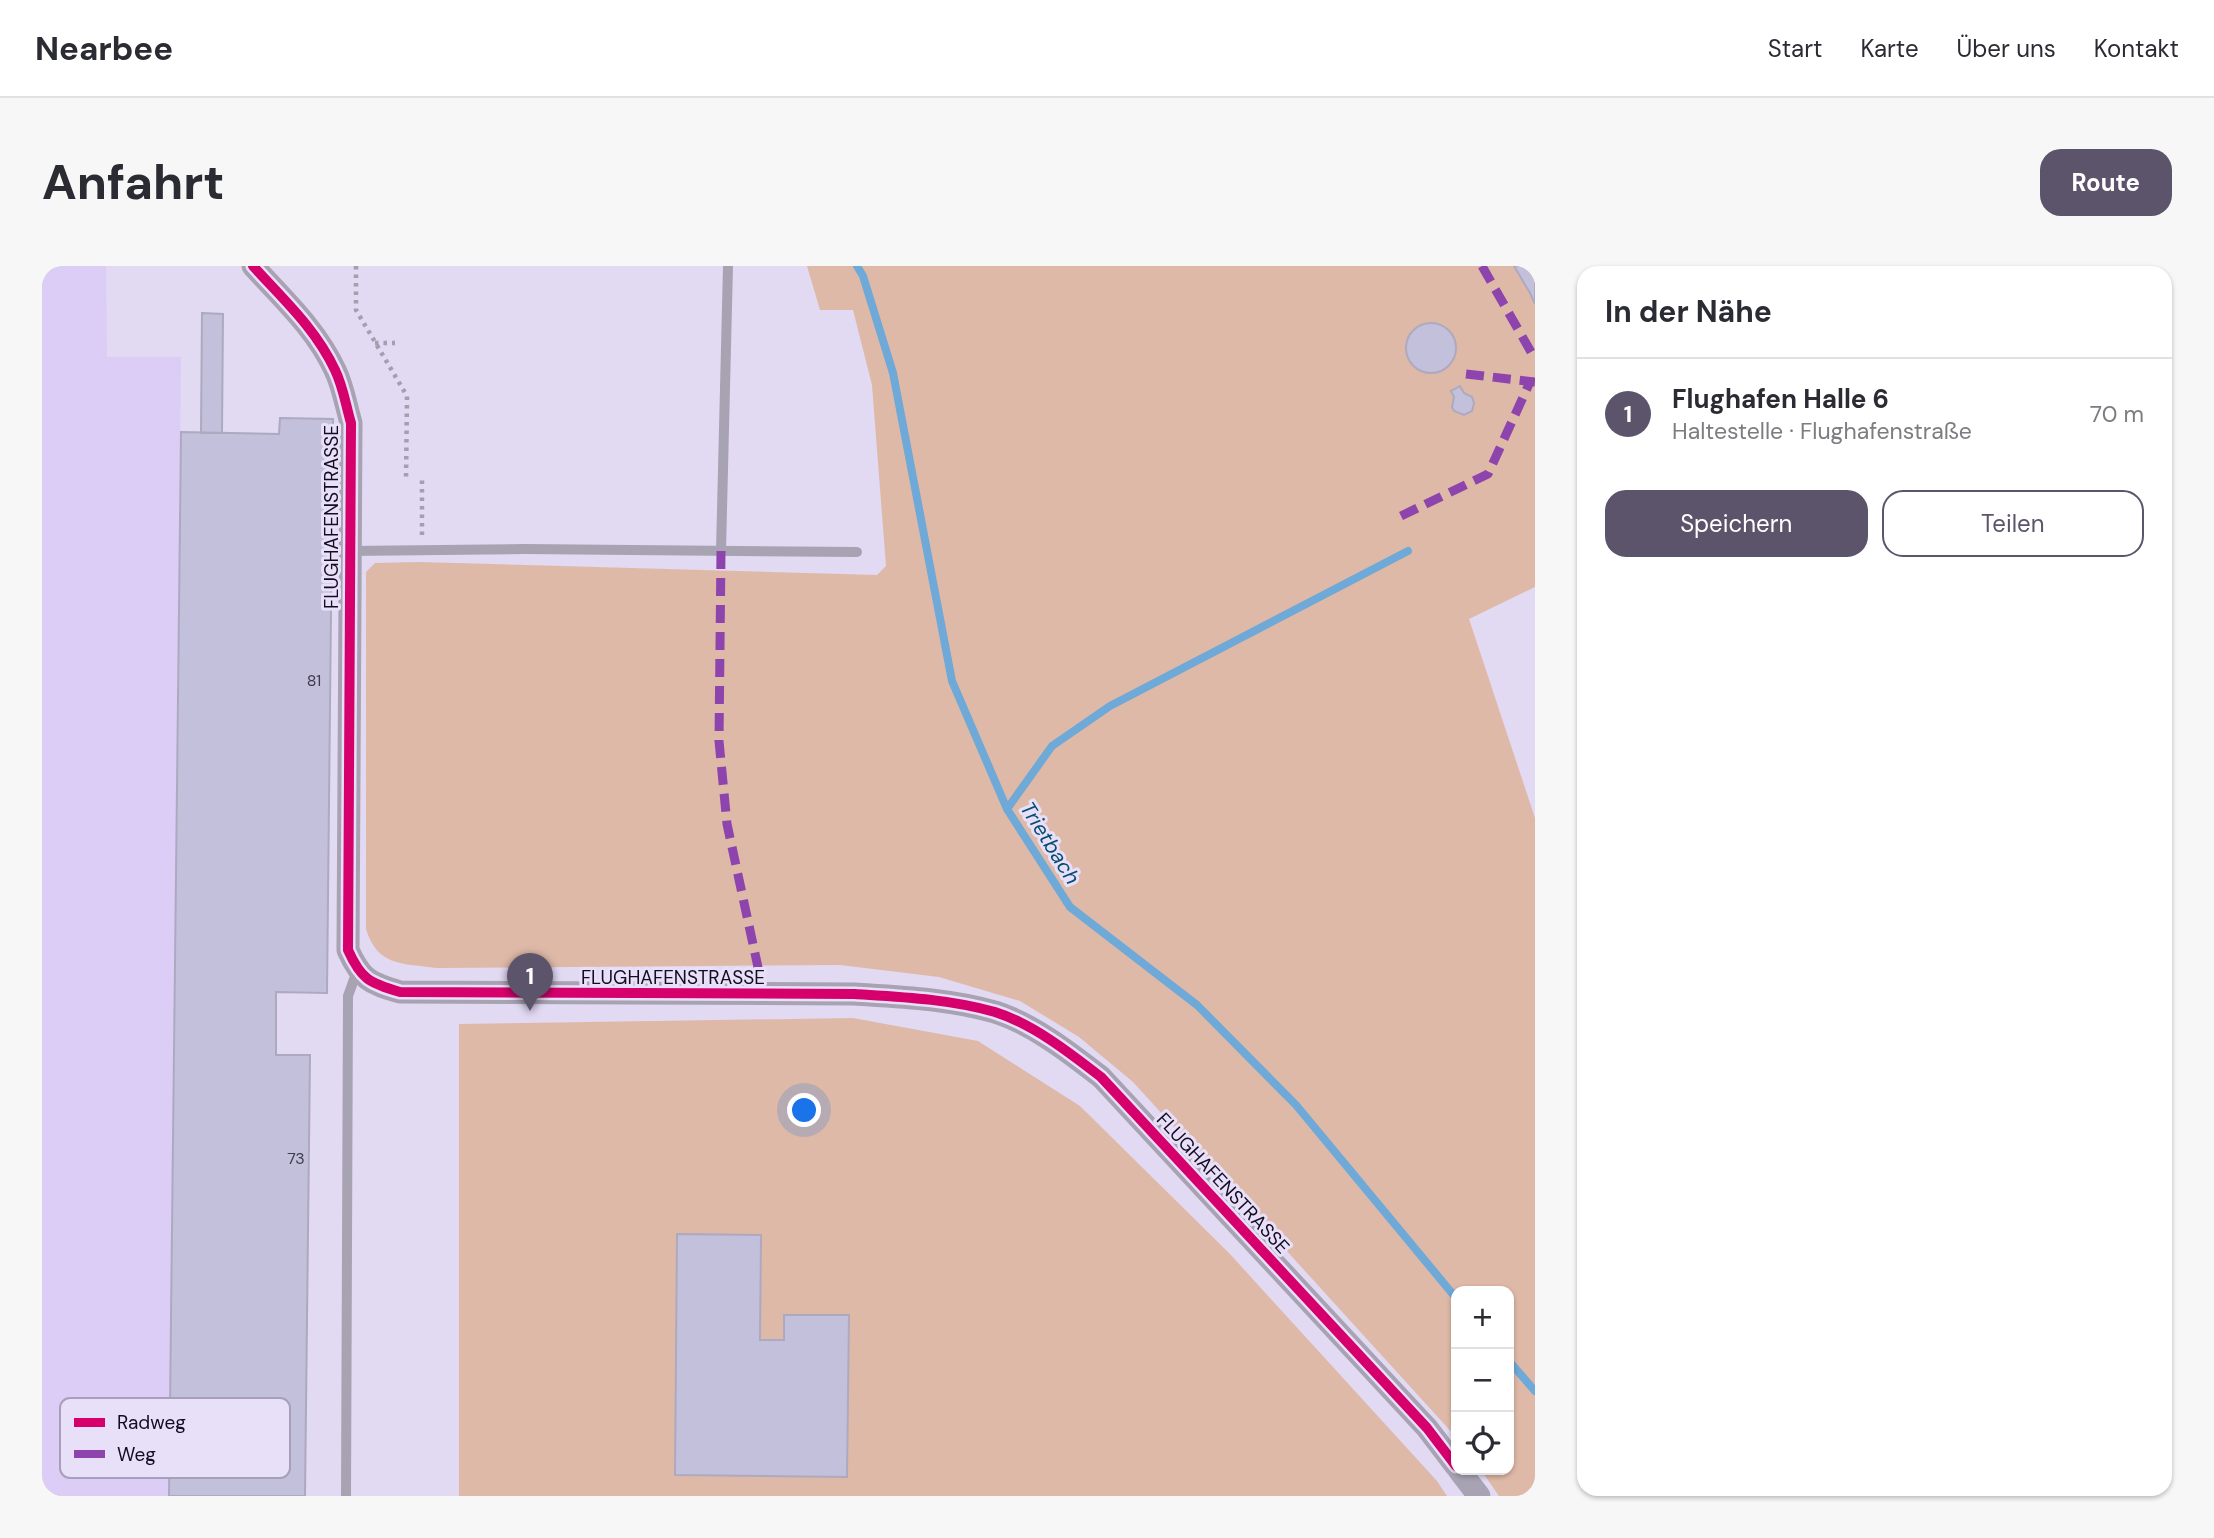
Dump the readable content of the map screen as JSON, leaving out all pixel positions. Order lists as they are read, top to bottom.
{
  "streets": {
    "street": ["FLUGHAFENSTRASSE"]
  },
  "water": ["Trietbach"],
  "house_numbers": ["81", "73"],
  "legend": ["Radweg", "Weg"],
  "page": {
    "header": "Nearbee",
    "nav": [
      "Start",
      "Karte",
      "Über uns",
      "Kontakt"
    ],
    "buttons": [
      "Route",
      ["Speichern", "Teilen"]
    ],
    "title": "Anfahrt",
    "heading": "In der Nähe",
    "list": [
      {
        "mark": "1",
        "name": "Flughafen Halle 6",
        "note": "Haltestelle · Flughafenstraße",
        "value": "70 m"
      }
    ],
    "pins": "1",
    "map_buttons": ["+", "−"]
  }
}
